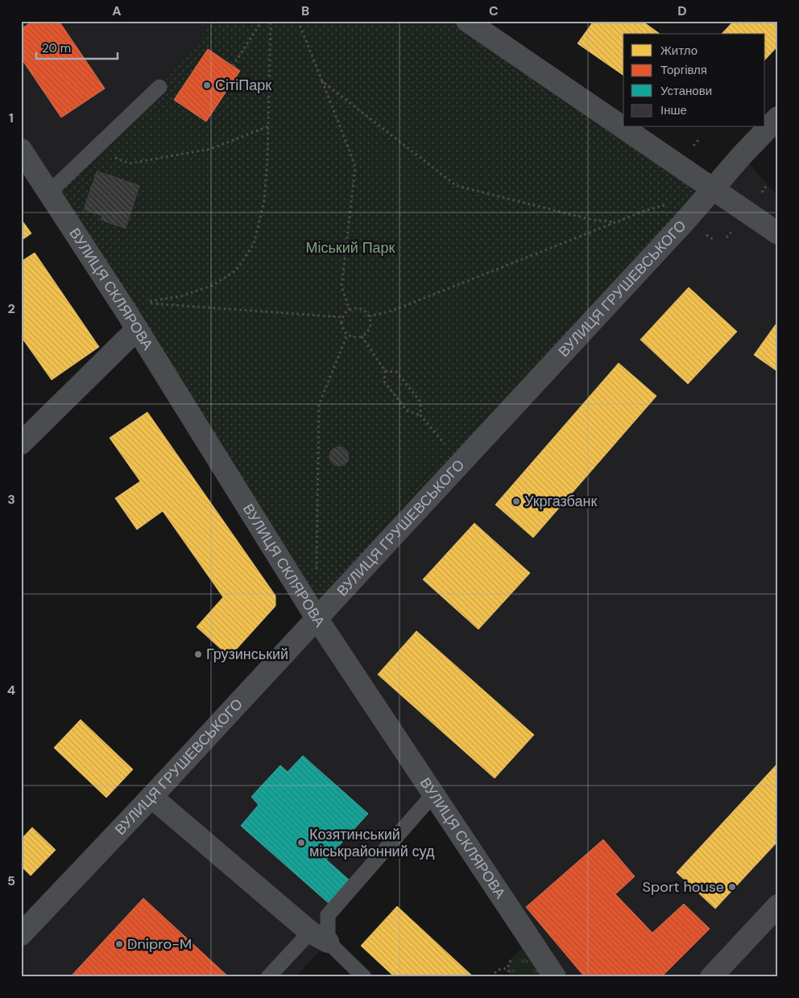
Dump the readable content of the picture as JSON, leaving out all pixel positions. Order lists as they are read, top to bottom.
{
  "streets": {
    "street": ["ВУЛИЦЯ ГРУШЕВСЬКОГО", "ВУЛИЦЯ СКЛЯРОВА"]
  },
  "crossings": [
    ["ВУЛИЦЯ ГРУШЕВСЬКОГО", "ВУЛИЦЯ СКЛЯРОВА"]
  ],
  "parks": ["Міський Парк"],
  "places": [
    "СітіПарк",
    "Укргазбанк",
    "Грузинський",
    "Козятинський міськрайонний суд",
    "Sport house",
    "Dnipro-M"
  ],
  "legend": [
    "Житло",
    "Торгівля",
    "Установи",
    "Інше"
  ],
  "scale_bar": "20 m",
  "grid": {
    "columns": [
      "A",
      "B",
      "C",
      "D"
    ],
    "rows": [
      "1",
      "2",
      "3",
      "4",
      "5"
    ]
  }
}
